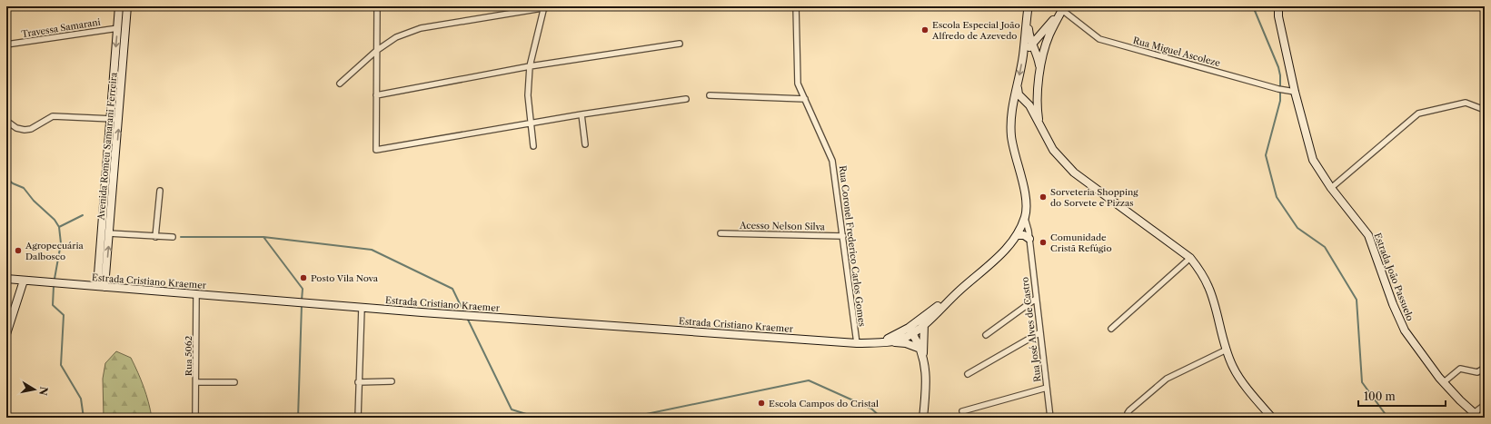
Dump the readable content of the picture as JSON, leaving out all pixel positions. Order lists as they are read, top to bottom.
{
  "streets": {
    "main road": ["Avenida Romeu Samarani Ferreira", "Estrada João Passuelo", "Estrada Cristiano Kraemer"],
    "street": [
      "Travessa Samarani",
      "Rua Miguel Ascoleze",
      "Acesso Nelson Silva",
      "Rua Coronel Frederico Carlos Gomes",
      "Rua José Alves de Castro",
      "Rua 5062"
    ]
  },
  "crossings": [
    ["Travessa Samarani", "Avenida Romeu Samarani Ferreira"],
    ["Rua Miguel Ascoleze", "Estrada João Passuelo"],
    ["Avenida Romeu Samarani Ferreira", "Estrada Cristiano Kraemer"],
    ["Acesso Nelson Silva", "Rua Coronel Frederico Carlos Gomes"],
    ["Rua Coronel Frederico Carlos Gomes", "Estrada Cristiano Kraemer"],
    ["Estrada Cristiano Kraemer", "Rua José Alves de Castro"],
    ["Estrada Cristiano Kraemer", "Rua 5062"]
  ],
  "places": [
    "Escola Especial João Alfredo de Azevedo",
    "Sorveteria Shopping do Sorvete e Pizzas",
    "Comunidade Cristã Refúgio",
    "Agropecuária Dalbosco",
    "Posto Vila Nova",
    "Escola Campos do Cristal"
  ],
  "scale_bar": "100 m",
  "north": "right"
}
